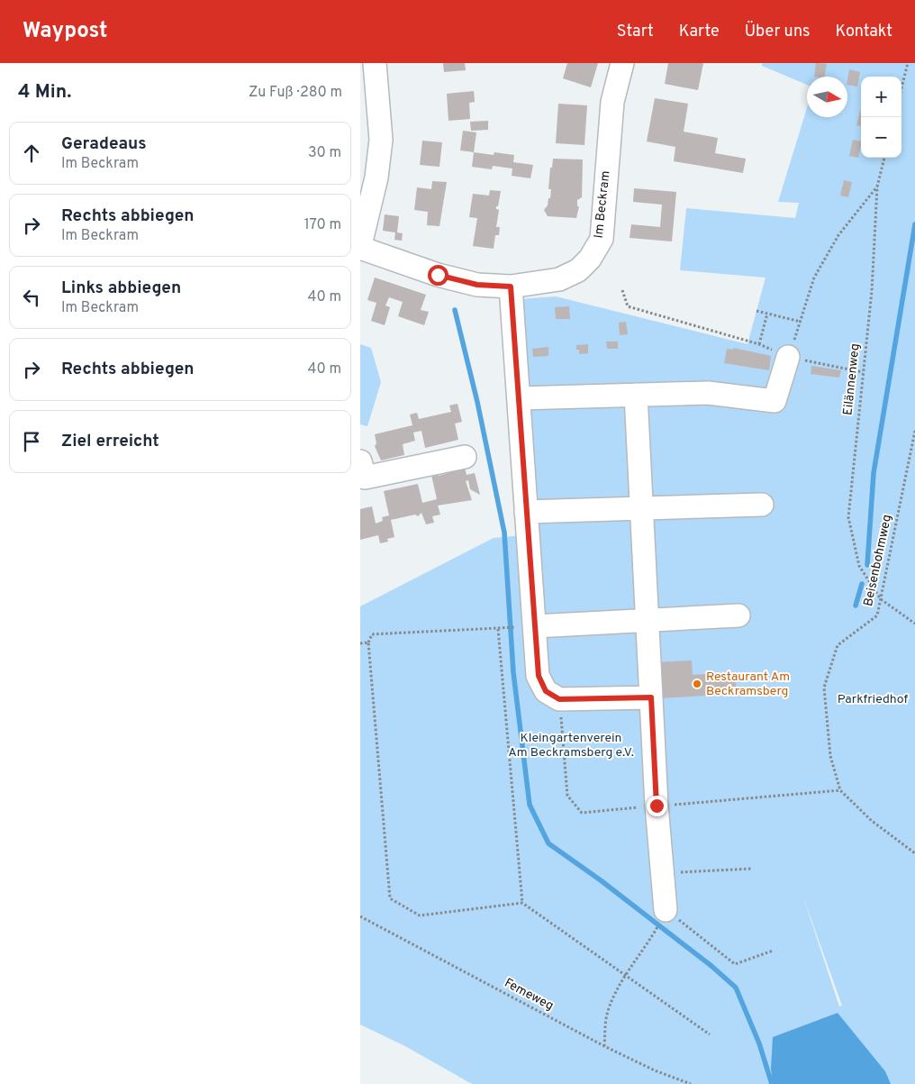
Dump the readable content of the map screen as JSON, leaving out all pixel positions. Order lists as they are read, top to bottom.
{
  "streets": {
    "street": ["Im Beckram"],
    "path": ["Eilännenweg", "Beisenbohmweg", "Femeweg"]
  },
  "crossings": [
    ["Eilännenweg", "Beisenbohmweg"]
  ],
  "parks": ["Parkfriedhof", "Kleingartenverein Am Beckramsberg e.V."],
  "places": ["Restaurant Am Beckramsberg"],
  "north": "right",
  "page": {
    "header": "Waypost",
    "nav": [
      "Start",
      "Karte",
      "Über uns",
      "Kontakt"
    ],
    "heading": ["4 Min.", "Zu Fuß · 280 m"],
    "map_buttons": ["+", "−"],
    "list": [
      ["Geradeaus", "Im Beckram", "30 m"],
      ["Rechts abbiegen", "Im Beckram", "170 m"],
      ["Links abbiegen", "Im Beckram", "40 m"],
      ["Rechts abbiegen", "40 m"],
      "Ziel erreicht"
    ]
  }
}
